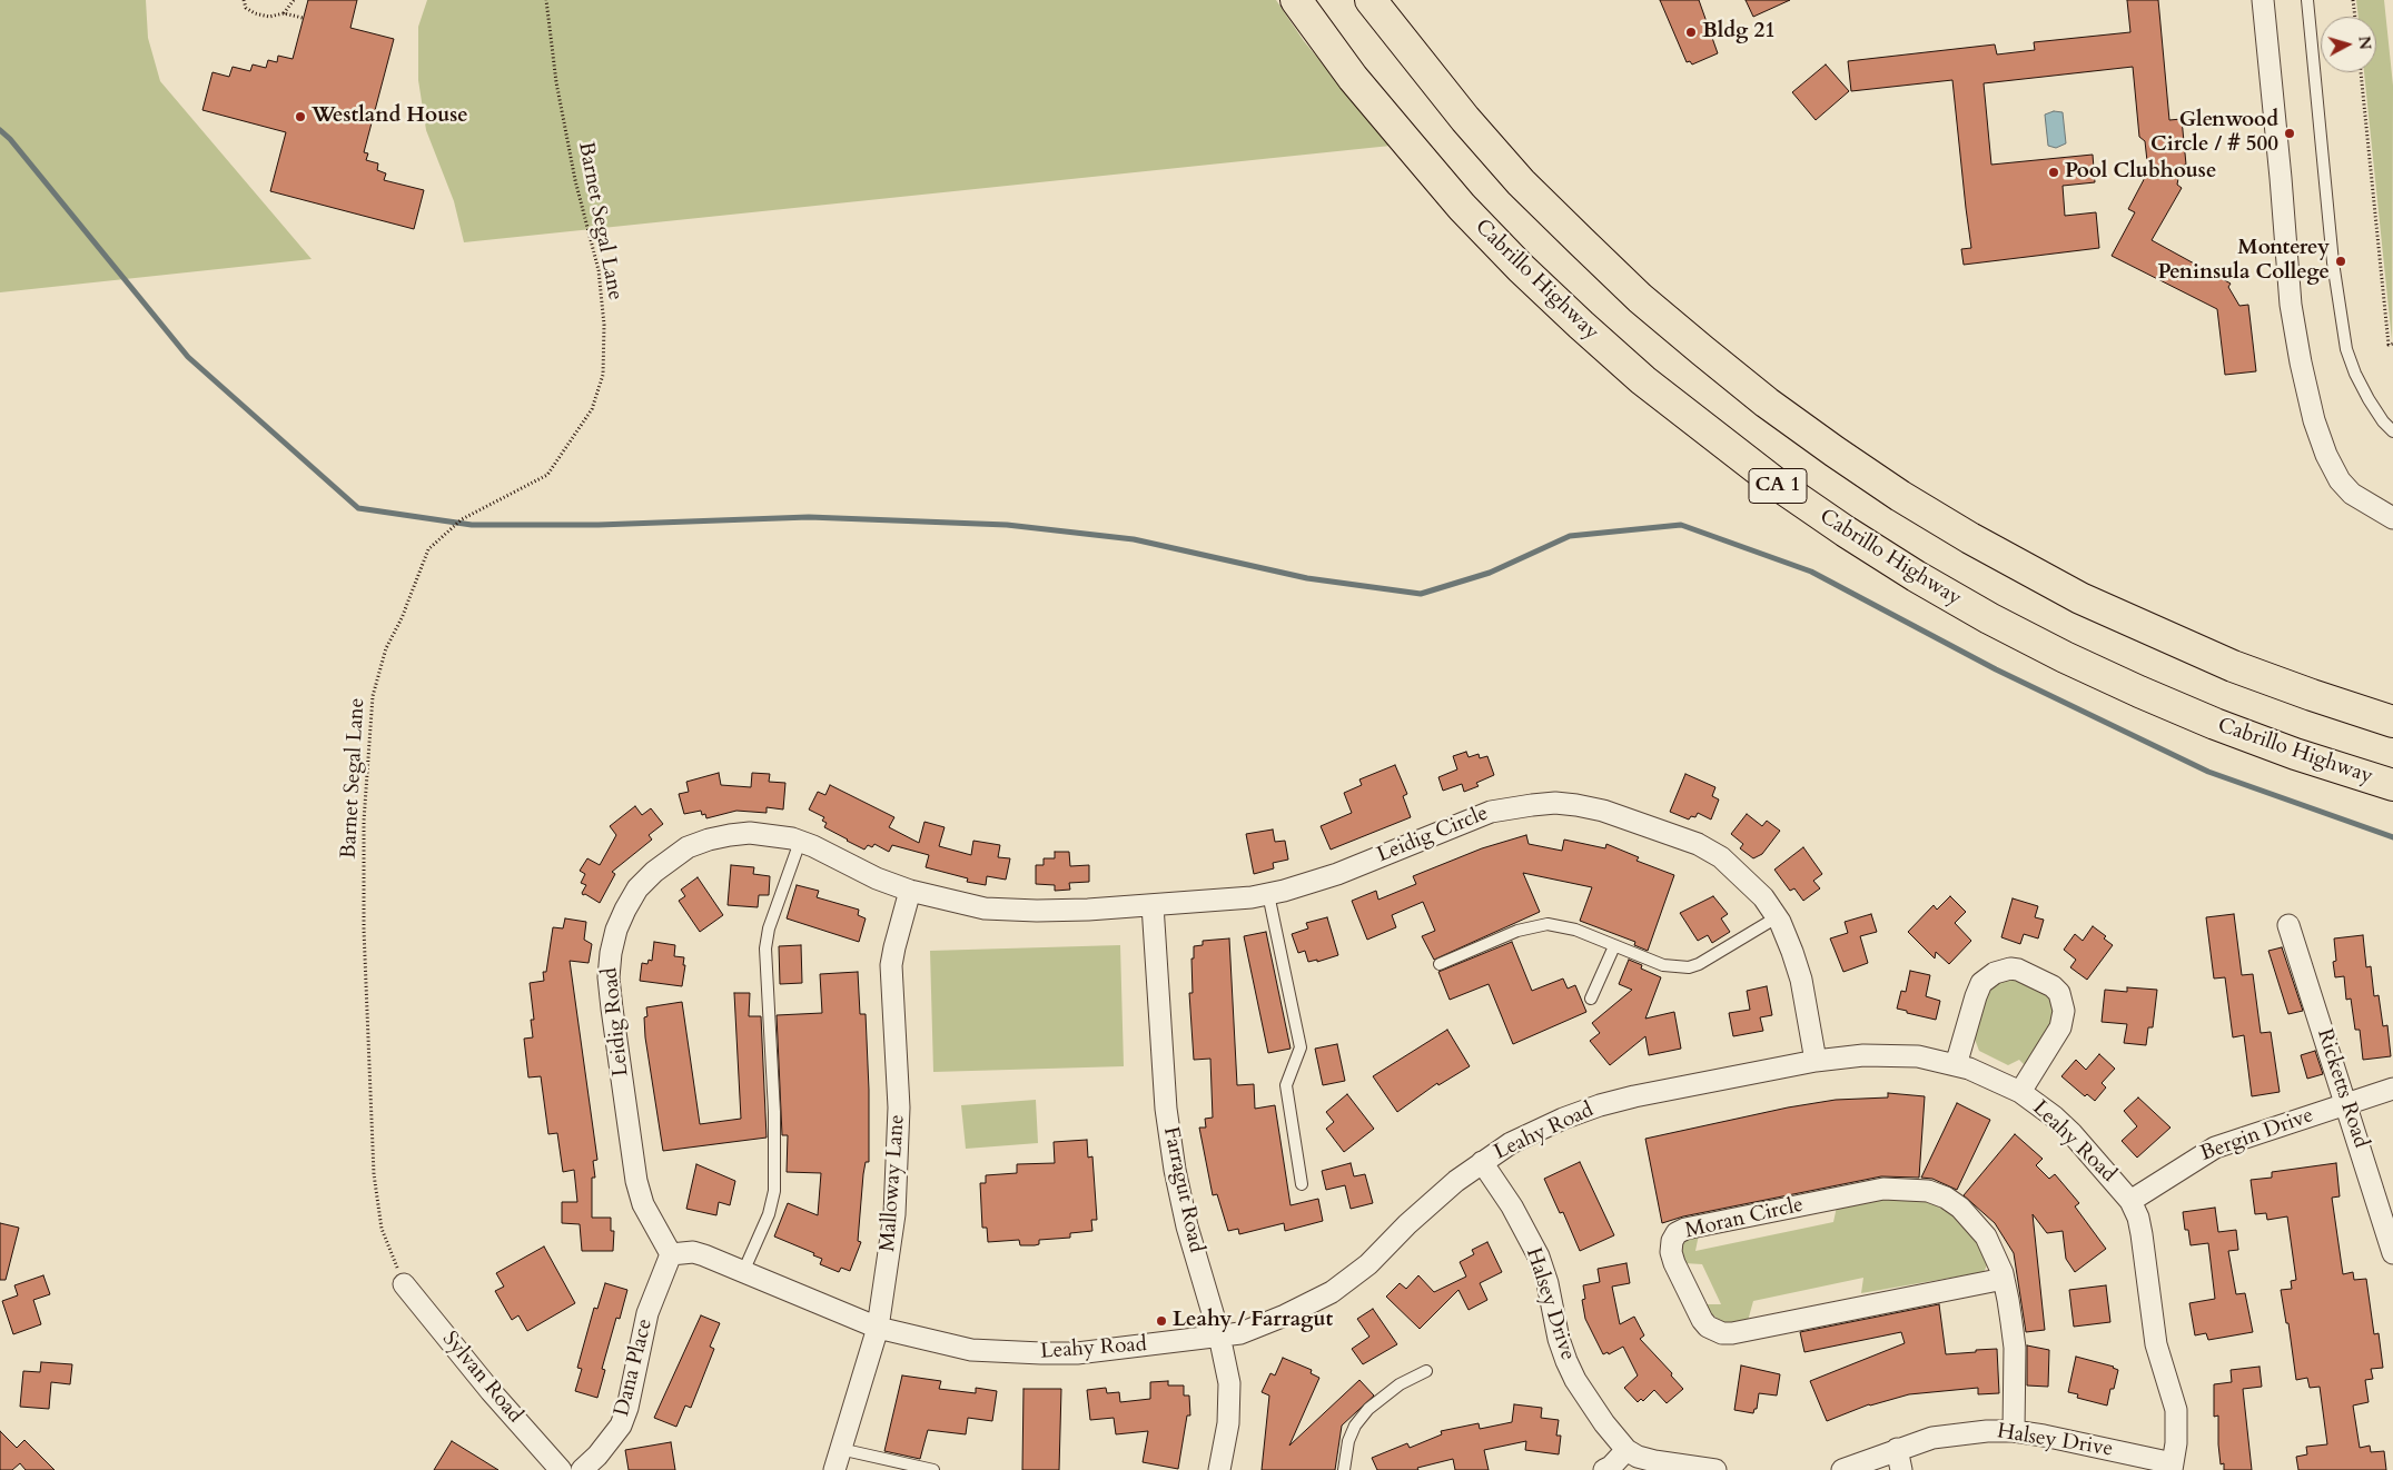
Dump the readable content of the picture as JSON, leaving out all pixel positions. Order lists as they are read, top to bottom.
{
  "streets": {
    "highway": ["Cabrillo Highway", "CA 1"],
    "street": [
      "Leidig Circle",
      "Leidig Road",
      "Ricketts Road",
      "Leahy Road",
      "Bergin Drive",
      "Malloway Lane",
      "Farragut Road",
      "Moran Circle",
      "Halsey Drive",
      "Dana Place",
      "Sylvan Road"
    ],
    "path": ["Barnet Segal Lane"]
  },
  "crossings": [
    ["Barnet Segal Lane", "Sylvan Road"],
    ["Leidig Circle", "Leidig Road"],
    ["Leidig Circle", "Leahy Road"],
    ["Leidig Circle", "Malloway Lane"],
    ["Leidig Circle", "Farragut Road"],
    ["Leidig Road", "Leahy Road"],
    ["Leidig Road", "Malloway Lane"],
    ["Leidig Road", "Dana Place"],
    ["Ricketts Road", "Bergin Drive"],
    ["Leahy Road", "Bergin Drive"],
    ["Leahy Road", "Malloway Lane"],
    ["Leahy Road", "Farragut Road"],
    ["Leahy Road", "Halsey Drive"],
    ["Leahy Road", "Dana Place"],
    ["Moran Circle", "Halsey Drive"]
  ],
  "places": [
    "Bldg 21",
    "Westland House",
    "Glenwood Circle / # 500",
    "Pool Clubhouse",
    "Monterey Peninsula College",
    "Leahy / Farragut"
  ],
  "north": "right"
}
